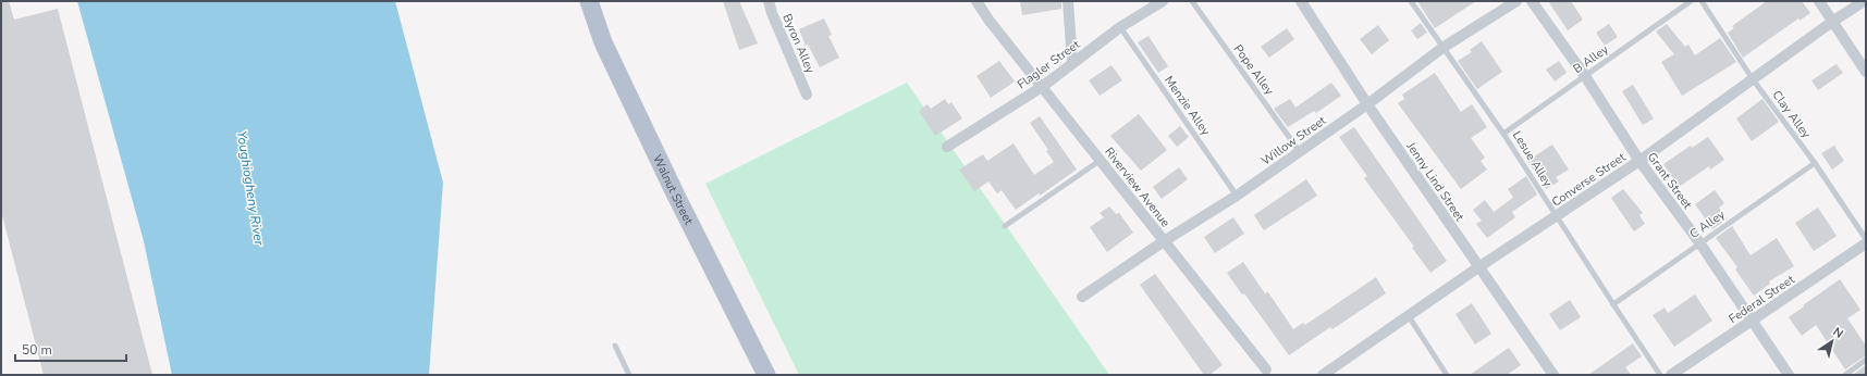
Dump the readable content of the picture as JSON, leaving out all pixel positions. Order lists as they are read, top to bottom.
{
  "streets": {
    "main road": ["Walnut Street"],
    "street": [
      "Byron Alley",
      "Flagler Street",
      "Willow Street",
      "Converse Street",
      "Grant Street",
      "Jenny Lind Street",
      "Riverview Avenue",
      "Federal Street"
    ],
    "lane": [
      "B Alley",
      "Pope Alley",
      "Menzie Alley",
      "Clay Alley",
      "Lesue Alley",
      "C Alley"
    ]
  },
  "crossings": [
    ["B Alley", "Lesue Alley"],
    ["B Alley", "Grant Street"],
    ["Flagler Street", "Menzie Alley"],
    ["Flagler Street", "Riverview Avenue"],
    ["Pope Alley", "Willow Street"],
    ["Menzie Alley", "Willow Street"],
    ["Clay Alley", "Converse Street"],
    ["Clay Alley", "C Alley"],
    ["Willow Street", "Lesue Alley"],
    ["Willow Street", "Jenny Lind Street"],
    ["Willow Street", "Riverview Avenue"],
    ["Lesue Alley", "Converse Street"],
    ["Lesue Alley", "C Alley"],
    ["Converse Street", "Grant Street"],
    ["Converse Street", "Jenny Lind Street"],
    ["Grant Street", "C Alley"],
    ["Grant Street", "Federal Street"]
  ],
  "water": ["Youghiogheny River"],
  "scale_bar": "50 m",
  "north": "top right"
}
